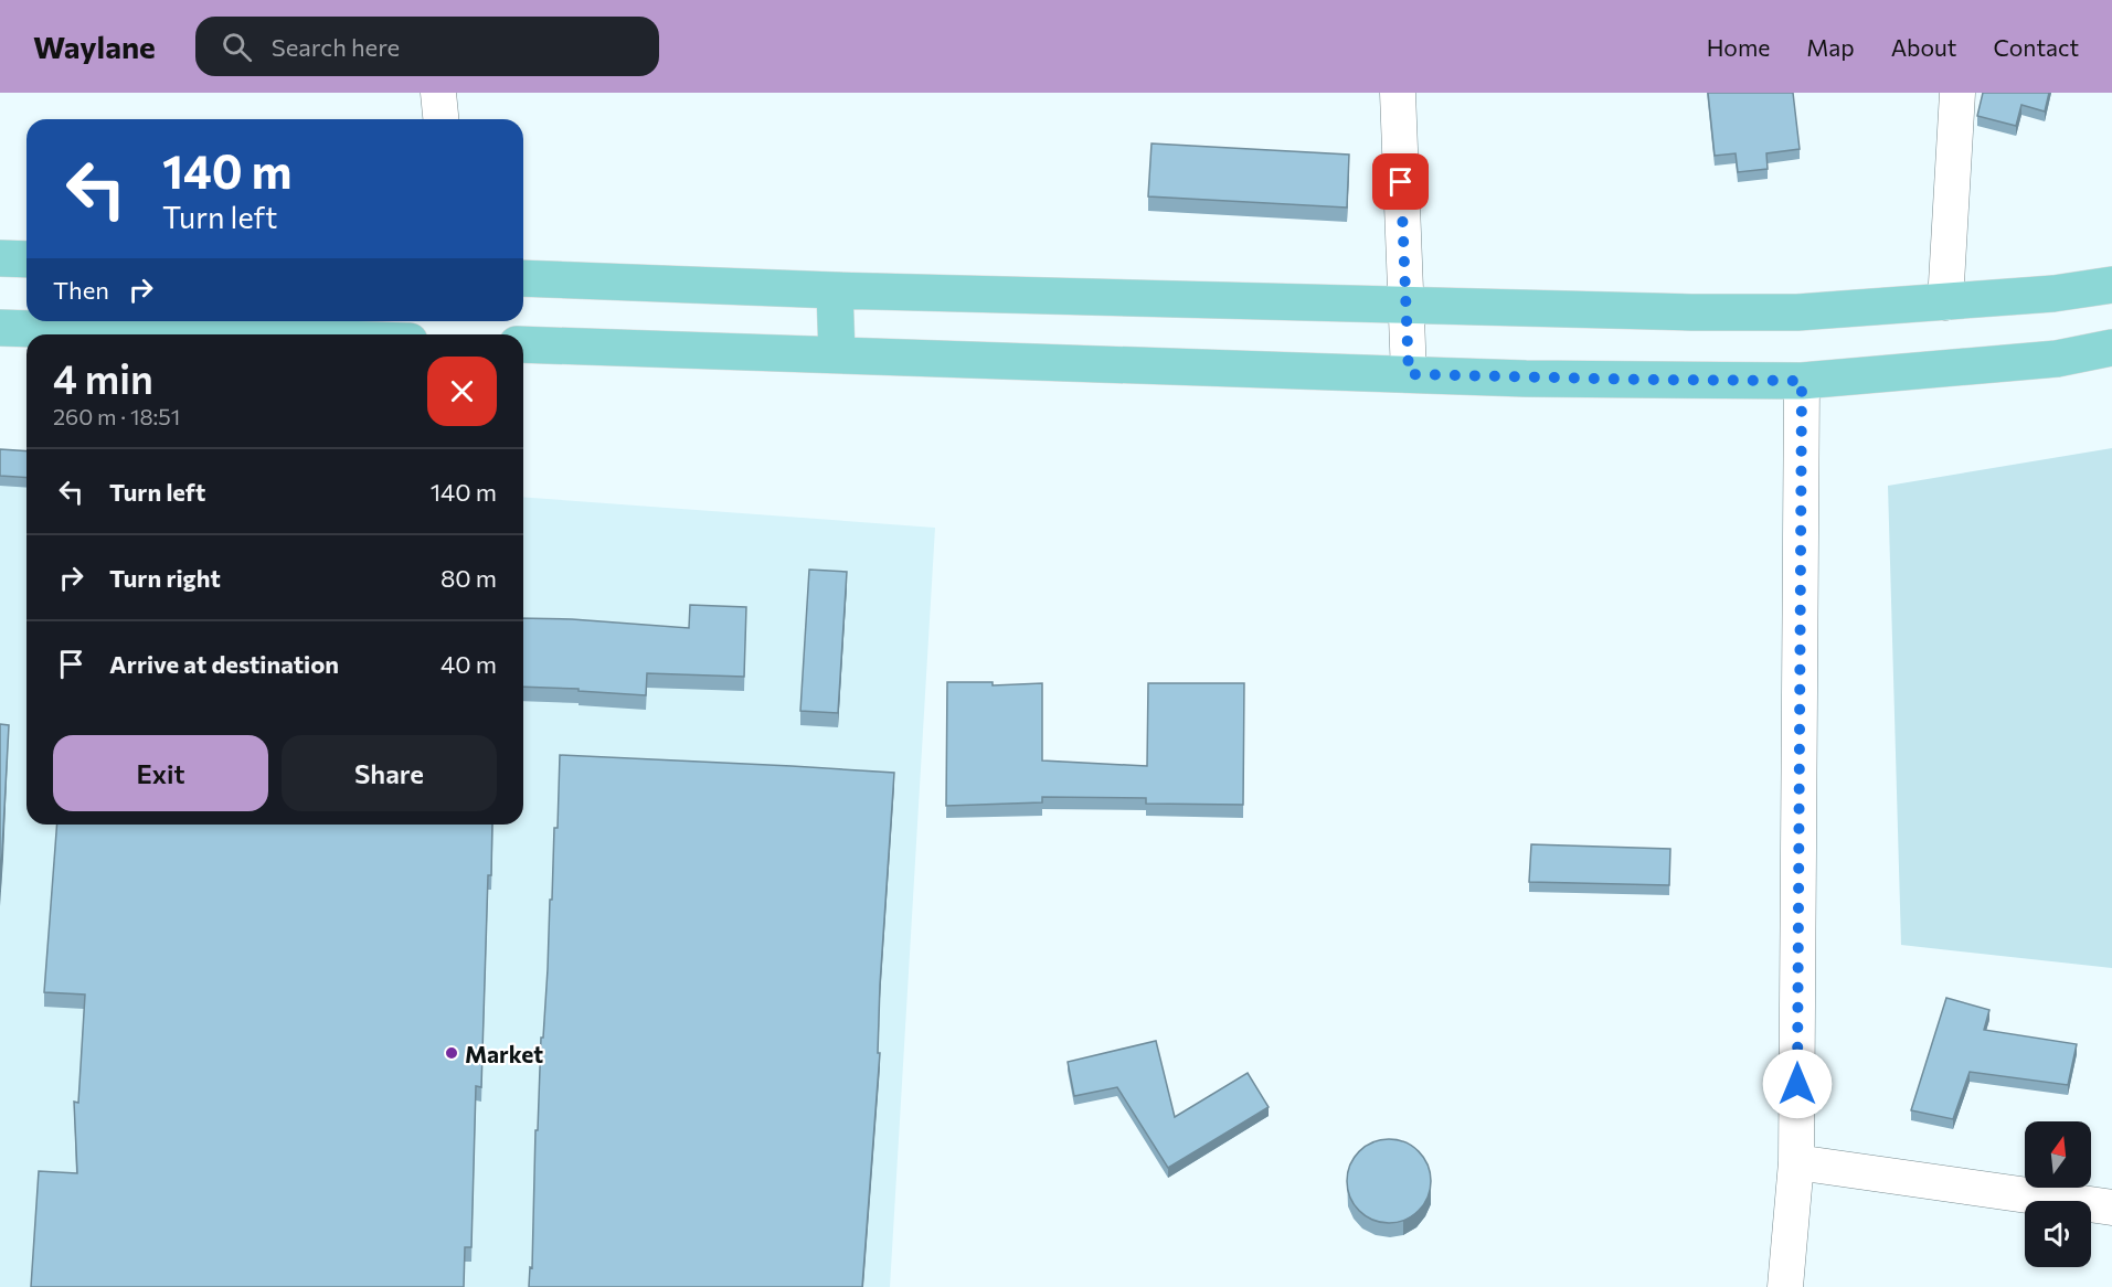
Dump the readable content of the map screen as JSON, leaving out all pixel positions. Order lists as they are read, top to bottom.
{
  "places": ["Market"],
  "north": "top",
  "page": {
    "header": "Waylane",
    "search": "Search here",
    "nav": [
      "Home",
      "Map",
      "About",
      "Contact"
    ],
    "turn": ["140 m", "Turn left"],
    "then": "Then",
    "heading": ["4 min", "260 m · 18:51"],
    "list": [
      {
        "name": "Turn left",
        "value": "140 m"
      },
      {
        "name": "Turn right",
        "value": "80 m"
      },
      {
        "name": "Arrive at destination",
        "value": "40 m"
      }
    ],
    "buttons": ["Exit", "Share"]
  }
}
